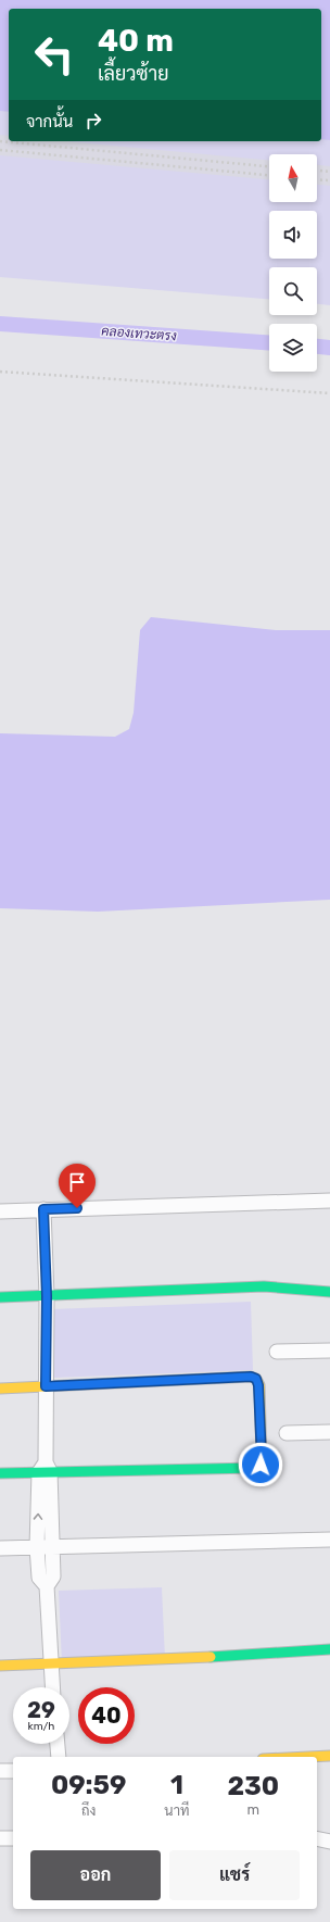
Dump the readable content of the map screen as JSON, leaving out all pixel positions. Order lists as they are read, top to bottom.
{
  "water": ["คลองเทวะตรง"],
  "north": "top",
  "page": {
    "turn": ["40 m", "เลี้ยวซ้าย"],
    "then": "จากนั้น",
    "speed": "29 km/h",
    "limit": "40",
    "eta": [
      "09:59",
      "ถึง",
      "1",
      "นาที",
      "230",
      "m"
    ],
    "buttons": ["ออก", "แชร์"]
  }
}
